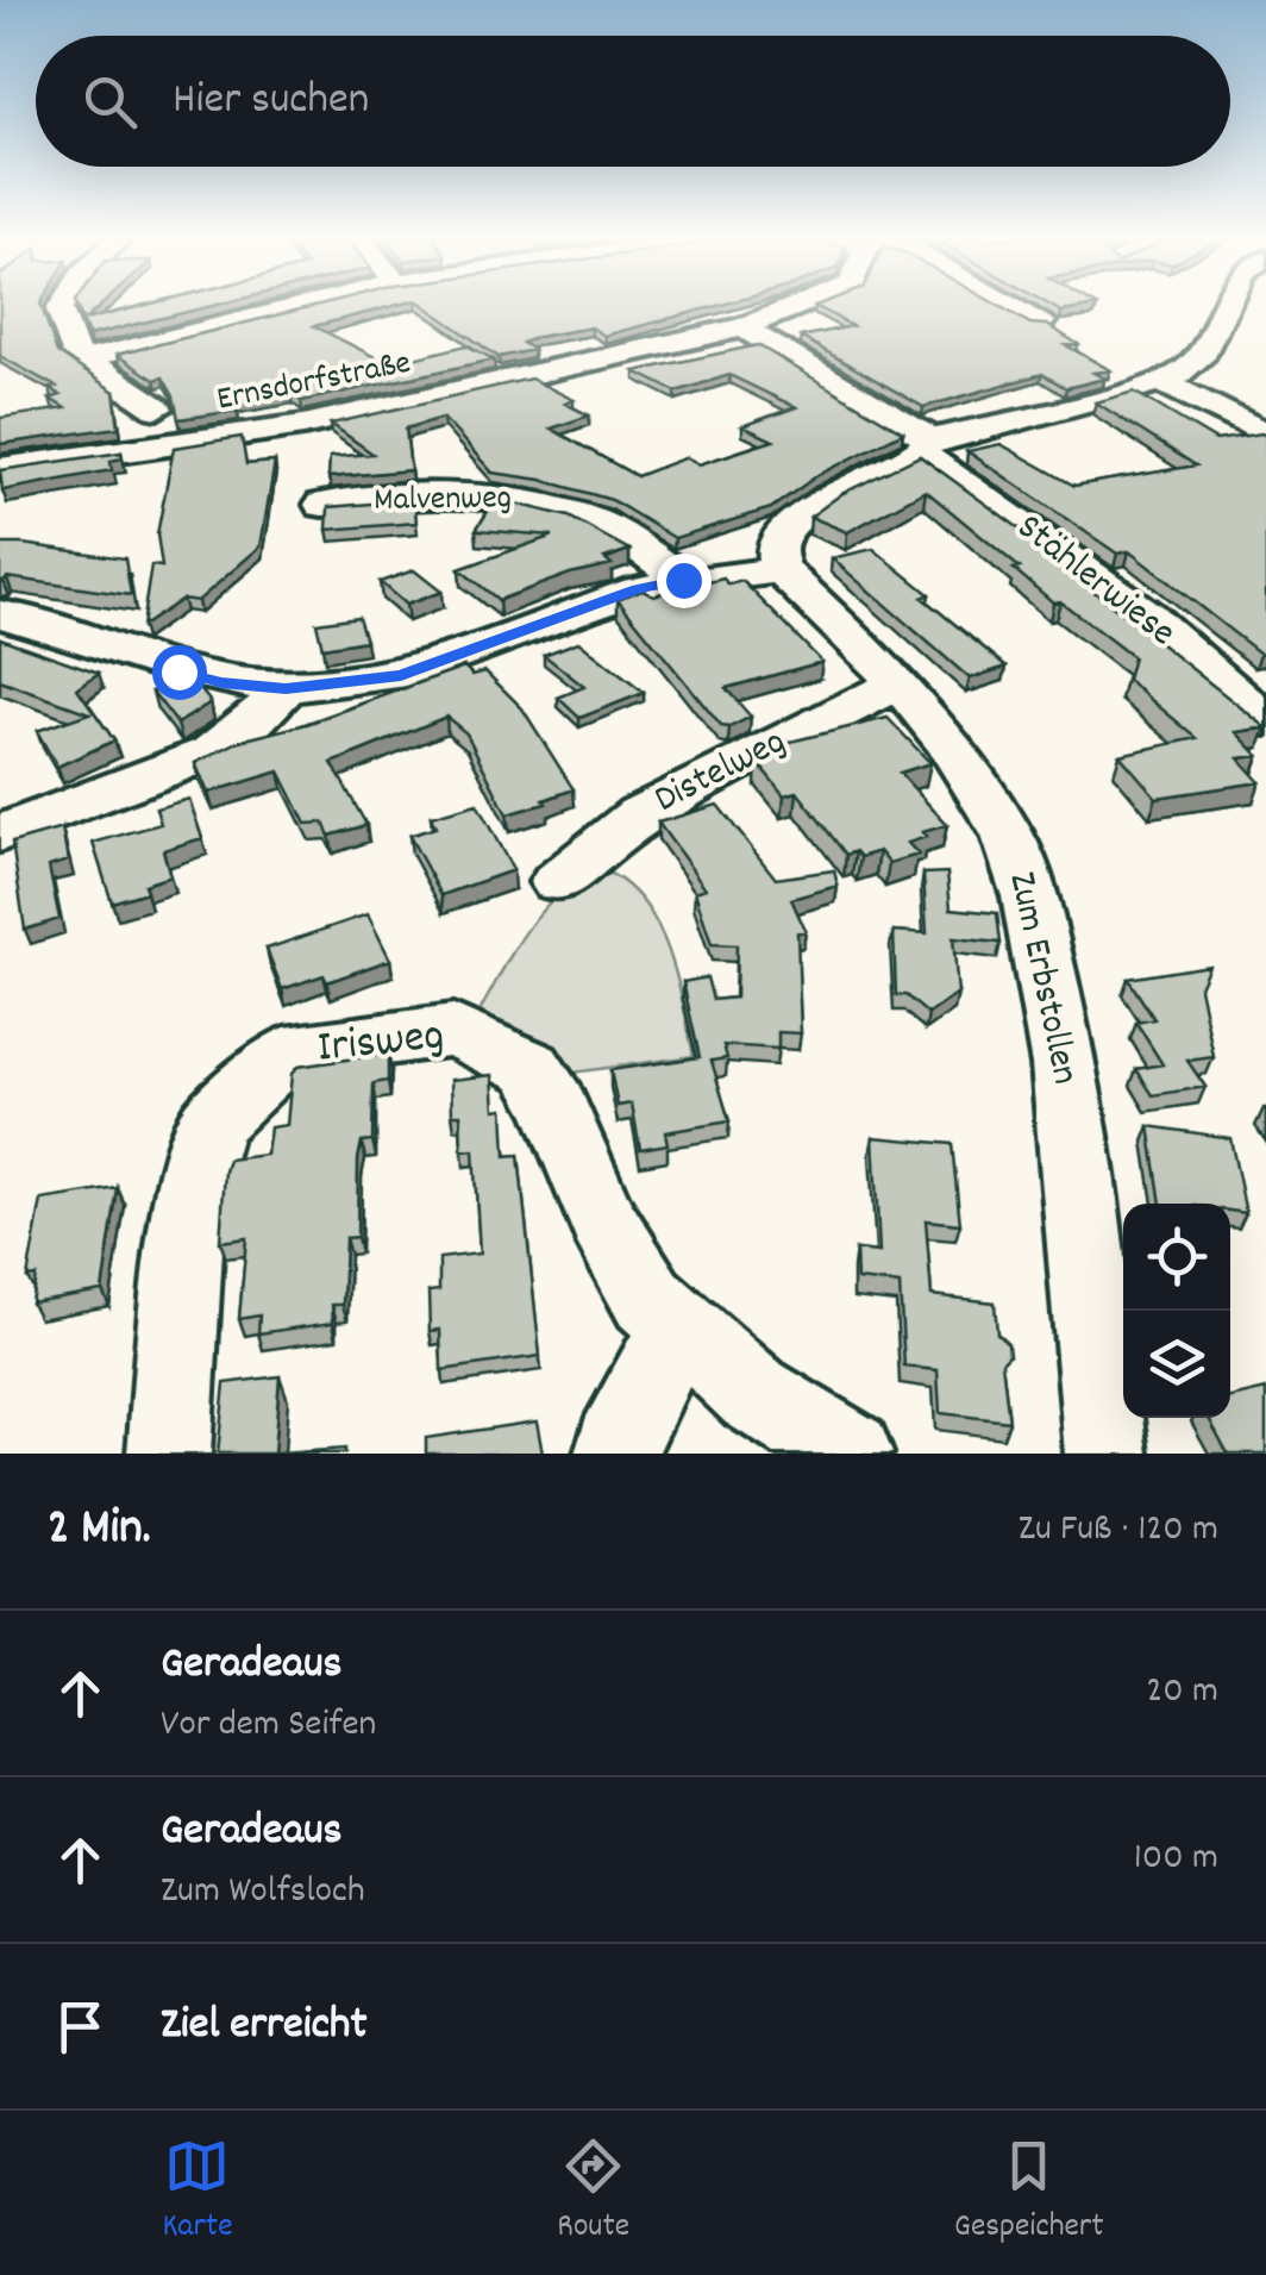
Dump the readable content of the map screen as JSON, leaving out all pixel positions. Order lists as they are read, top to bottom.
{
  "streets": {
    "street": [
      "Ernsdorfstraße",
      "Malvenweg",
      "Stählerwiese",
      "Distelweg",
      "Zum Erbstollen",
      "Irisweg"
    ]
  },
  "crossings": [
    ["Ernsdorfstraße", "Stählerwiese"],
    ["Distelweg", "Zum Erbstollen"]
  ],
  "page": {
    "search": "Hier suchen",
    "heading": ["2 Min.", "Zu Fuß · 120 m"],
    "list": [
      ["Geradeaus", "Vor dem Seifen", "20 m"],
      ["Geradeaus", "Zum Wolfsloch", "100 m"],
      "Ziel erreicht"
    ],
    "nav": ["Karte", "Route", "Gespeichert"]
  }
}
